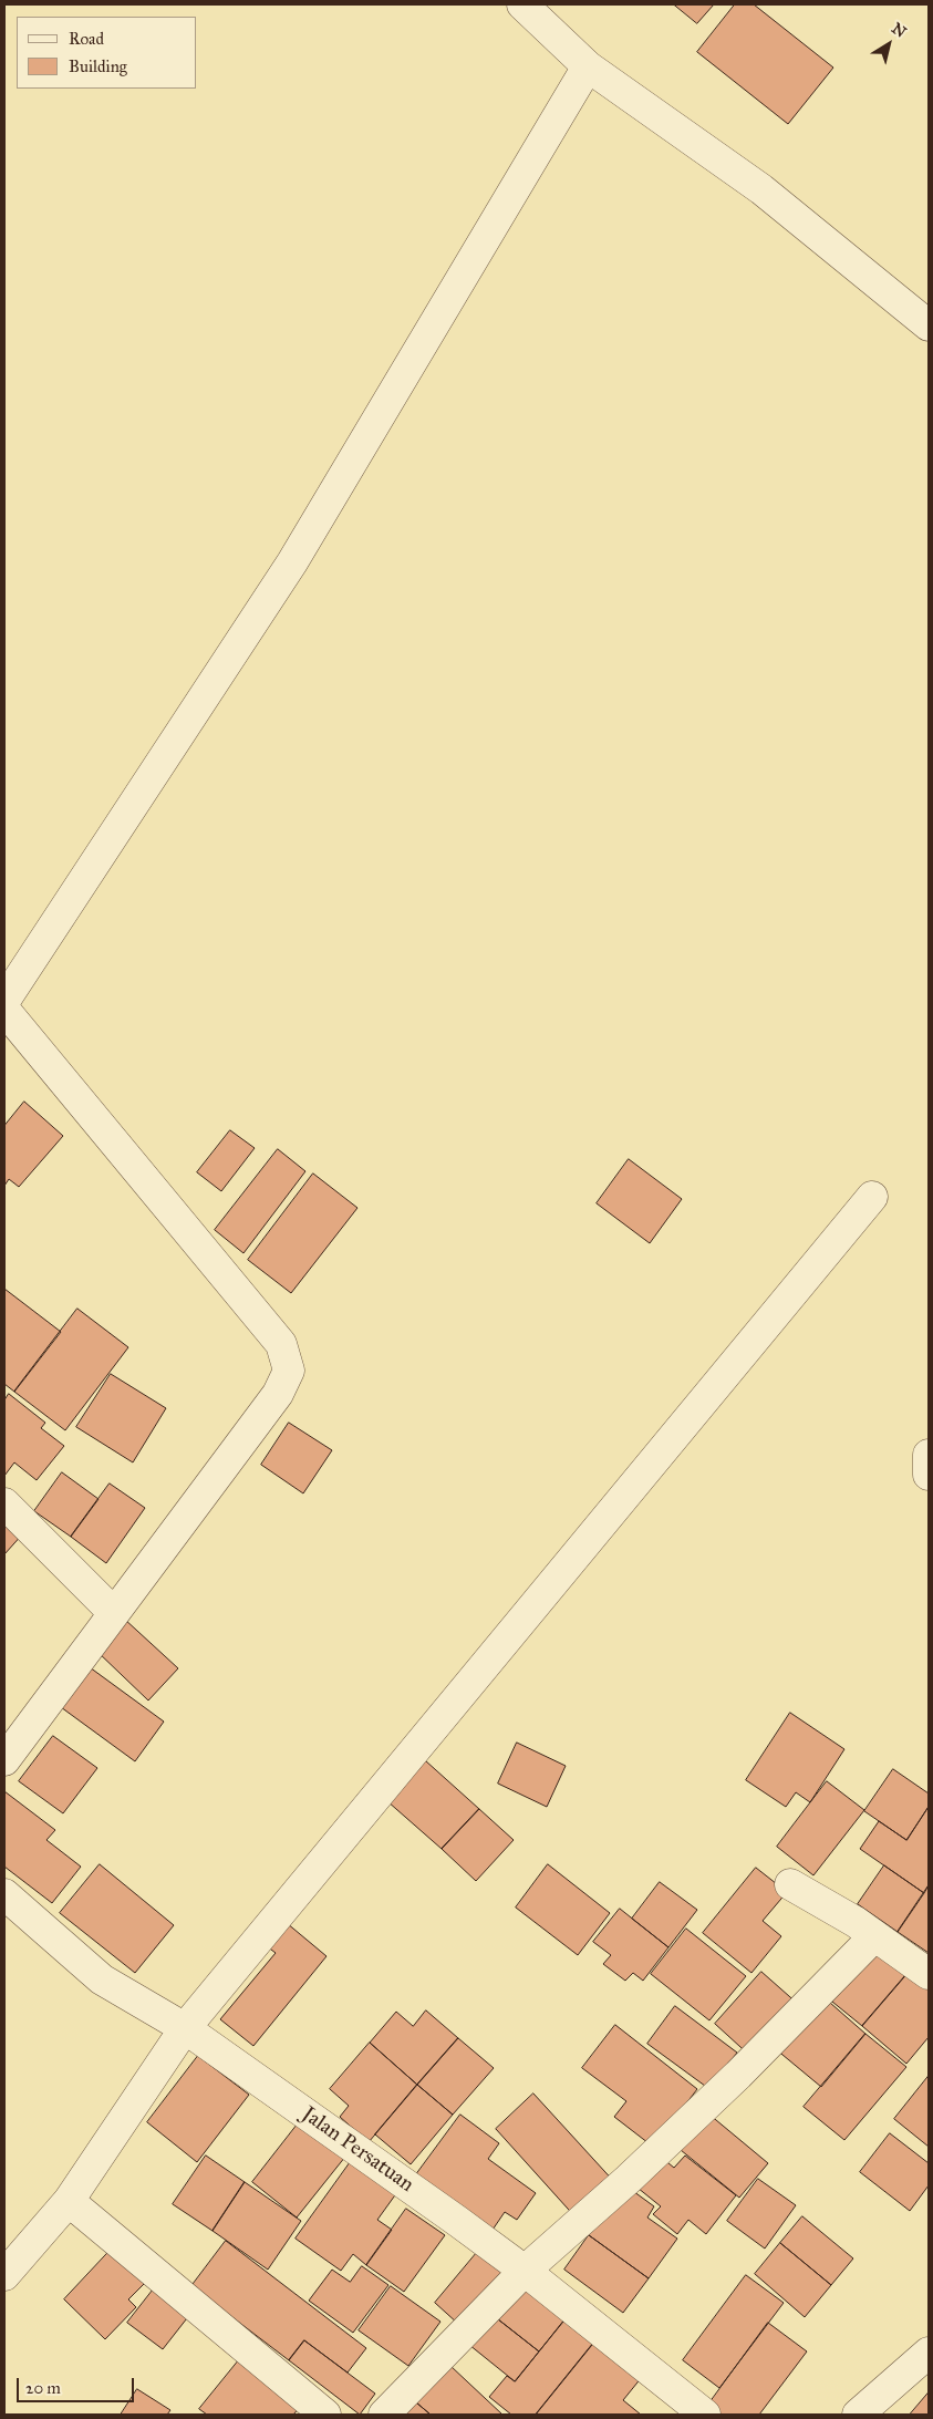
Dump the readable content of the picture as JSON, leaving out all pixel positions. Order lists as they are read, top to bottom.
{
  "streets": {
    "street": ["Jalan Persatuan"]
  },
  "legend": ["Road", "Building"],
  "scale_bar": "20 m",
  "north": "top right"
}
